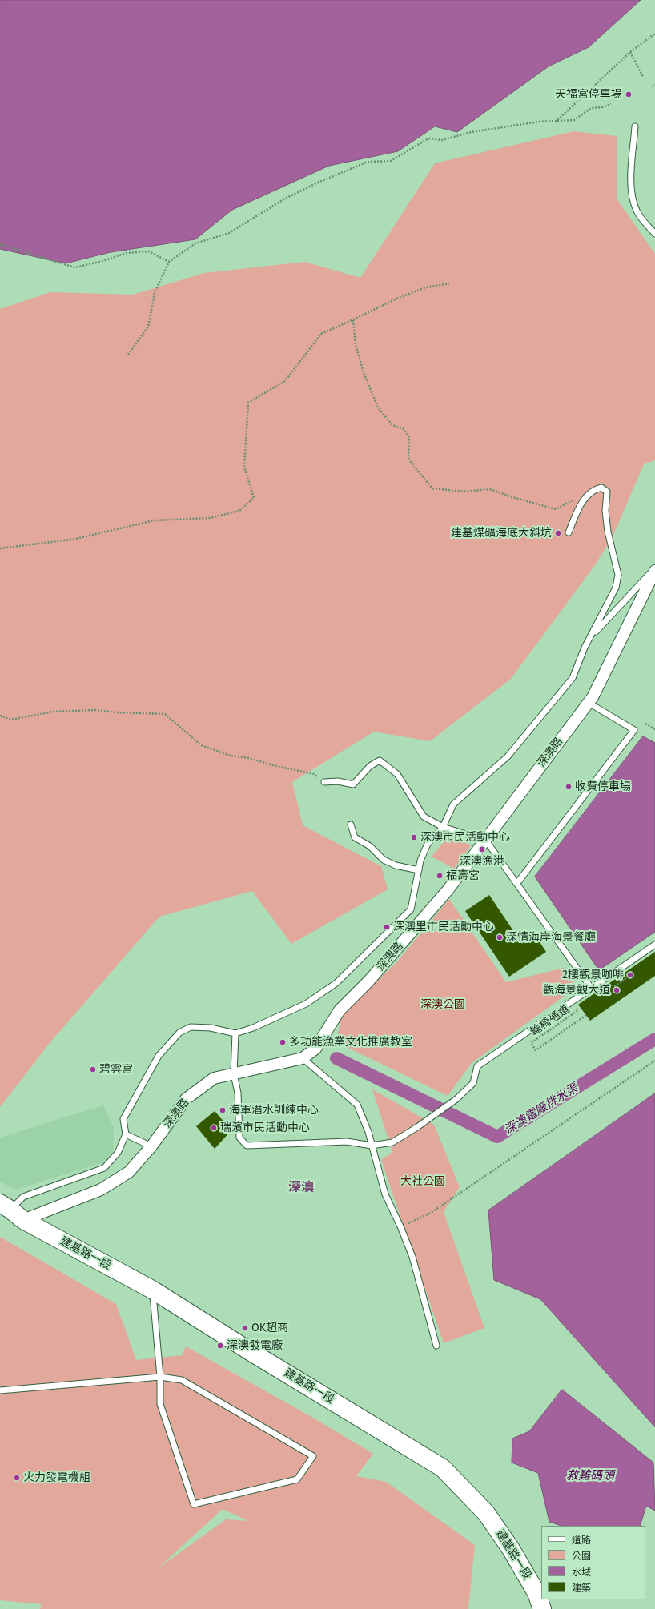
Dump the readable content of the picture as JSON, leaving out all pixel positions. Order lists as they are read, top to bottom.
{
  "streets": {
    "main road": ["建基路一段"],
    "street": ["深澳路"],
    "path": ["輪椅通道"]
  },
  "crossings": [
    ["深澳路", "建基路一段"]
  ],
  "districts": ["深澳"],
  "water": ["深澳電廠排水渠", "救難碼頭"],
  "parks": ["深澳公園", "大社公園"],
  "places": [
    "天福宮停車場",
    "建基煤礦海底大斜坑",
    "收費停車場",
    "深澳市民活動中心",
    "深澳漁港",
    "福壽宮",
    "深澳里市民活動中心",
    "深情海岸海景餐廳",
    "2樓觀景咖啡",
    "觀海景觀大道",
    "多功能漁業文化推廣教室",
    "碧雲宮",
    "海軍潛水訓練中心",
    "瑞濱市民活動中心",
    "OK超商",
    "深澳發電廠",
    "火力發電機組"
  ],
  "legend": [
    "道路",
    "公園",
    "水域",
    "建築"
  ]
}
